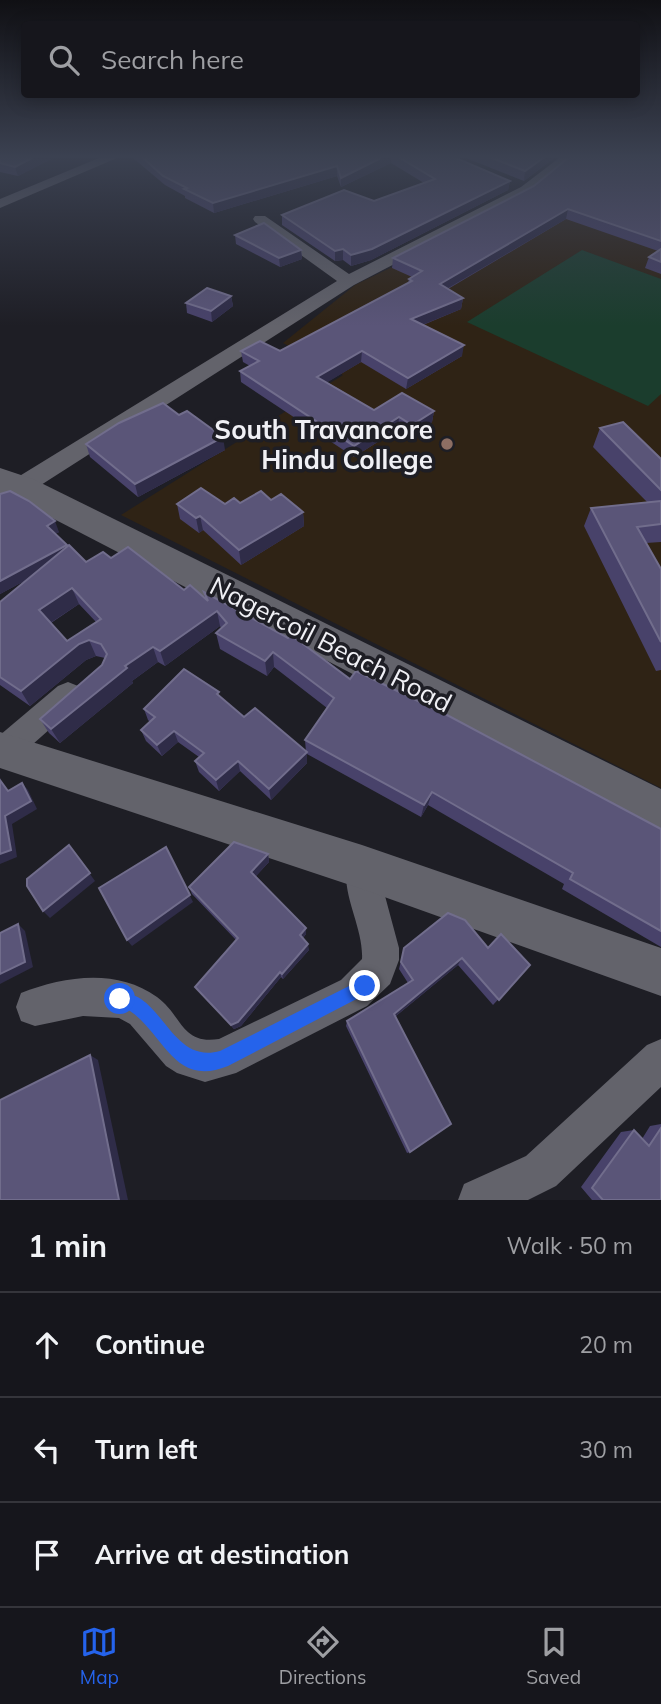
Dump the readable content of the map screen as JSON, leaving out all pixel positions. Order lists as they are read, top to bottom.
{
  "streets": {
    "main road": ["Nagercoil Beach Road"]
  },
  "places": ["South Travancore Hindu College"],
  "page": {
    "search": "Search here",
    "heading": ["1 min", "Walk · 50 m"],
    "list": [
      ["Continue", "20 m"],
      ["Turn left", "30 m"],
      "Arrive at destination"
    ],
    "nav": ["Map", "Directions", "Saved"]
  }
}
